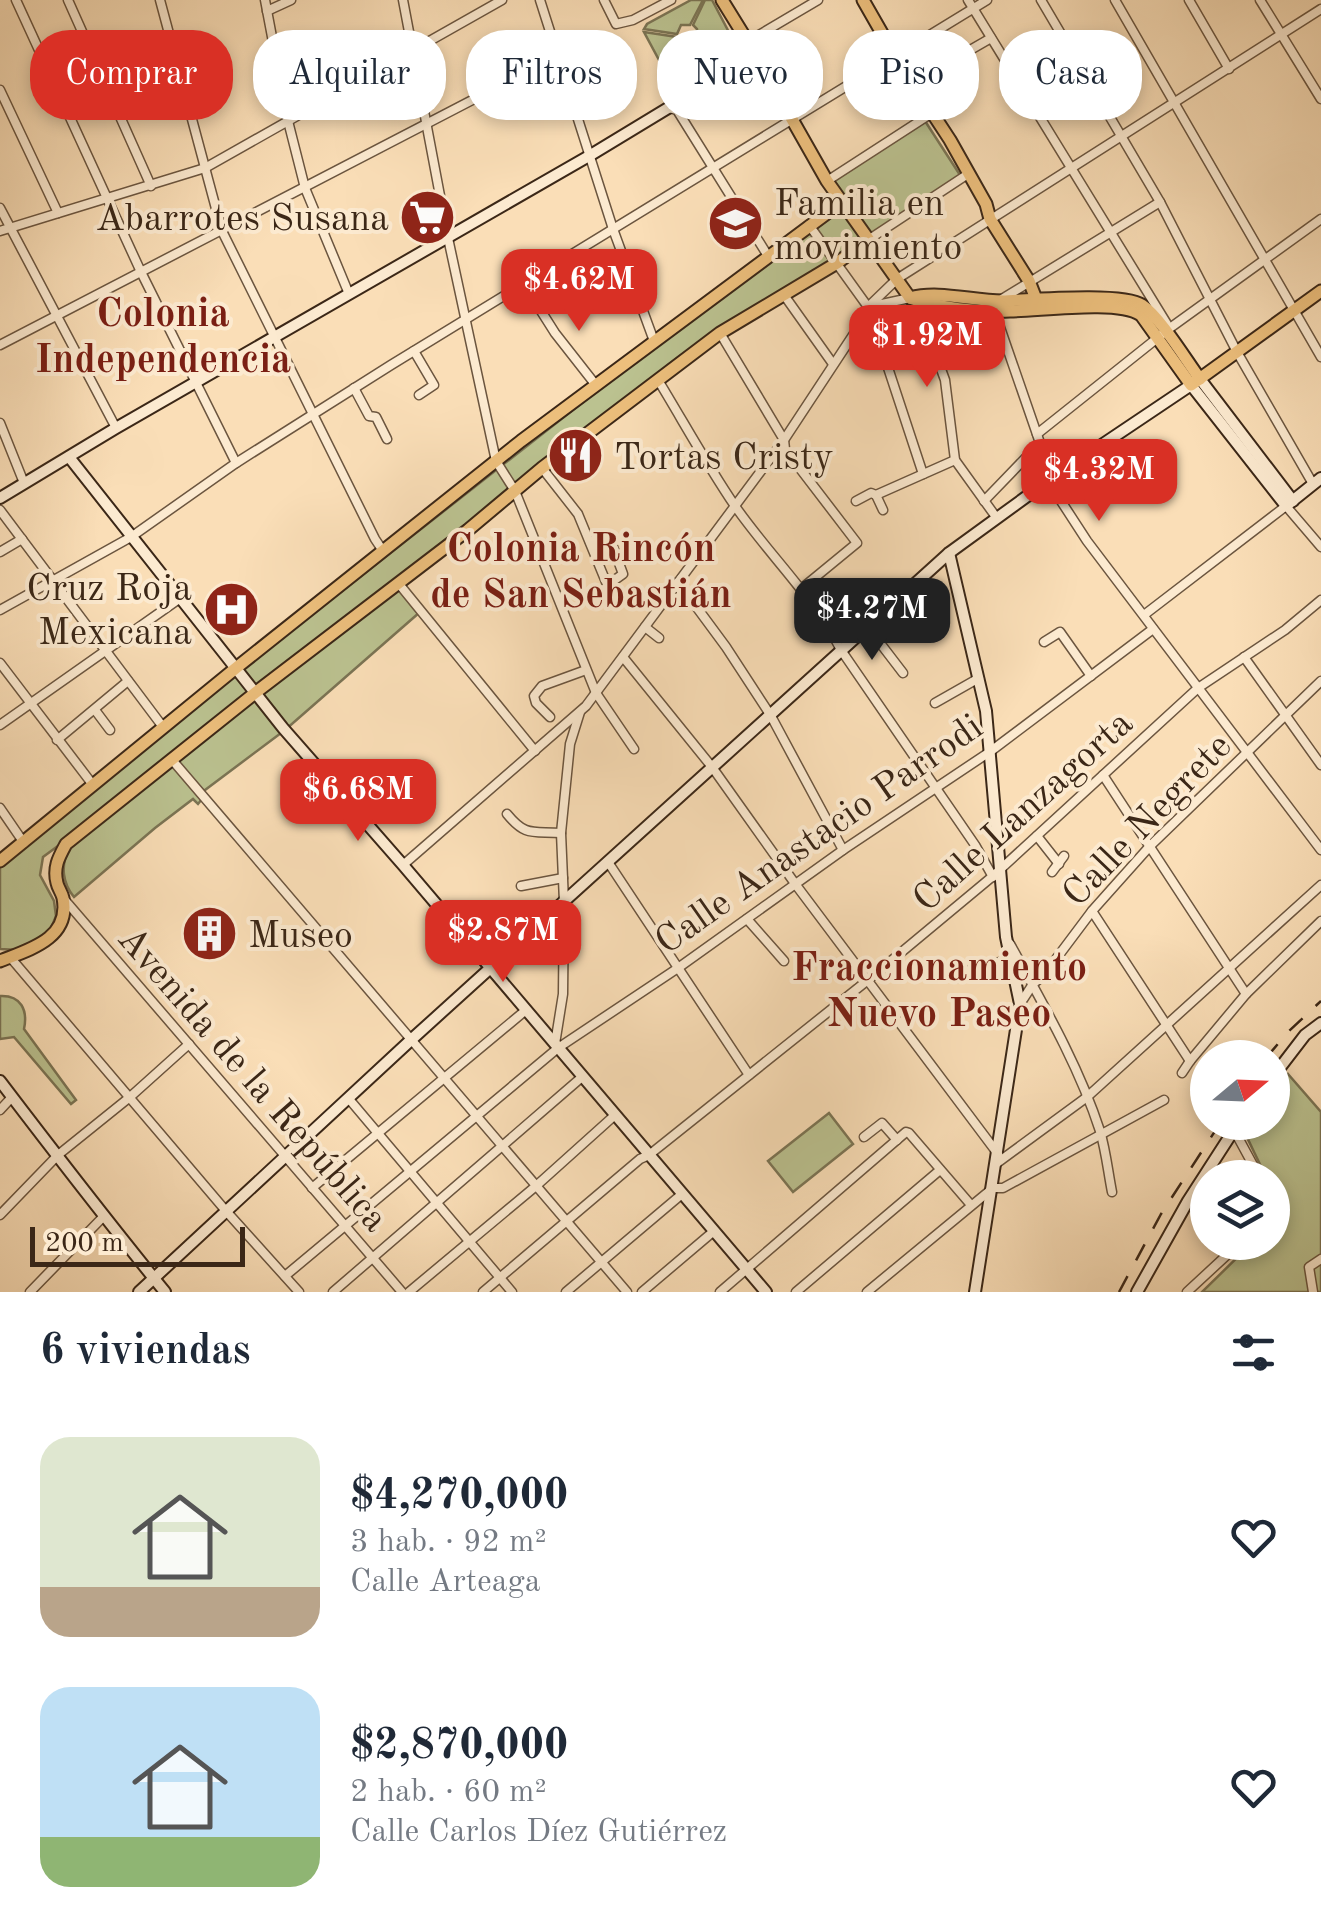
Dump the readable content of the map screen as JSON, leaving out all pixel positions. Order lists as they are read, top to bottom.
{
  "streets": {
    "street": [
      "Calle Lanzagorta",
      "Calle Negrete",
      "Calle Anastacio Parrodi",
      "Avenida de la República"
    ]
  },
  "crossings": [
    ["Calle Anastacio Parrodi", "Avenida de la República"]
  ],
  "districts": ["Colonia Independencia", "Colonia Rincón de San Sebastián", "Fraccionamiento Nuevo Paseo"],
  "places": {
    "supermarket": ["Abarrotes Susana"],
    "school or university": ["Familia en movimiento"],
    "restaurant": ["Tortas Cristy"],
    "hospital": ["Cruz Roja Mexicana"],
    "building": ["Museo"]
  },
  "scale_bar": "200 m",
  "north": "right",
  "page": {
    "chip": [
      "Comprar",
      "Alquilar",
      "Filtros",
      "Nuevo",
      "Piso",
      "Casa"
    ],
    "price": [
      "$4.62M",
      "$1.92M",
      "$4.32M",
      "$4.27M",
      "$6.68M",
      "$2.87M"
    ],
    "scale": "200 m",
    "heading": "6 viviendas",
    "list": [
      {
        "name": "$4,270,000",
        "note": "3 hab. · 92 m² · Calle Arteaga"
      },
      {
        "name": "$2,870,000",
        "note": "2 hab. · 60 m² · Calle Carlos Díez Gutiérrez"
      }
    ]
  }
}
